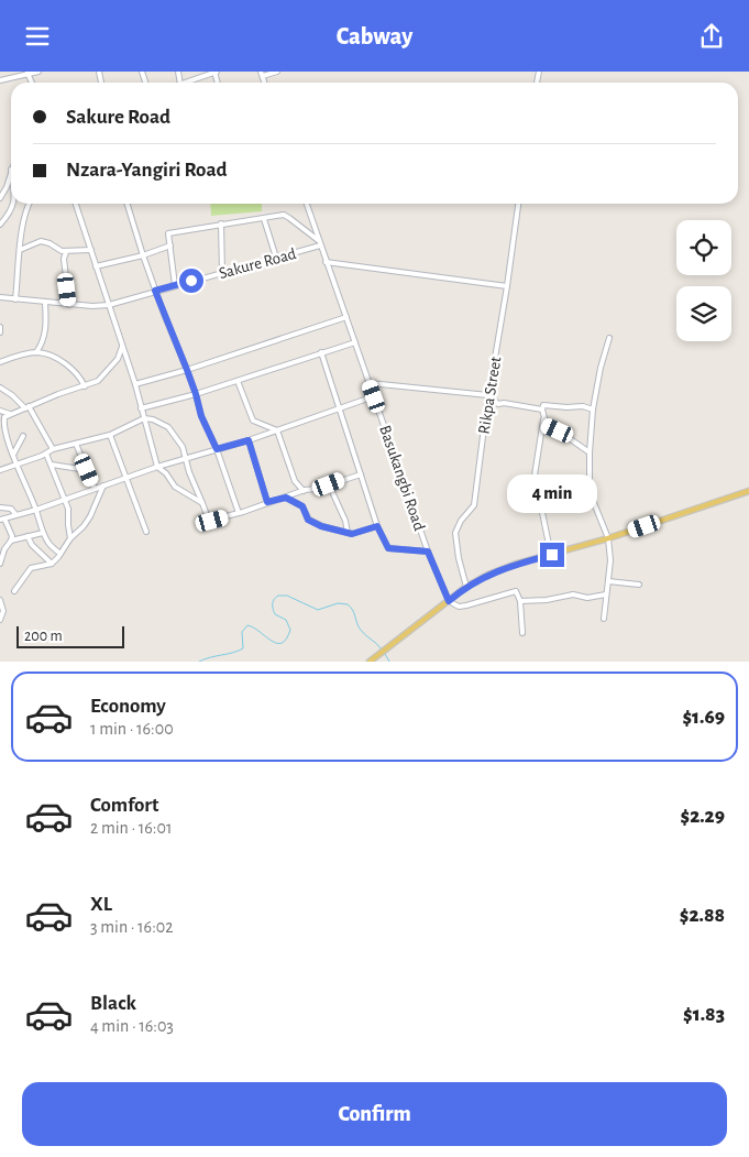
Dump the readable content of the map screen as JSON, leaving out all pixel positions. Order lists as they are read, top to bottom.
{
  "streets": {
    "street": ["Sakure Road", "Rikpa Street", "Basukangbi Road"]
  },
  "crossings": [
    ["Sakure Road", "Basukangbi Road"]
  ],
  "scale_bar": "200 m",
  "page": {
    "header": "Cabway",
    "banner": ["Sakure Road", "Nzara-Yangiri Road"],
    "bubble": "4 min",
    "scale": "200 m",
    "list": [
      {
        "name": "Economy",
        "note": "1 min · 16:00",
        "value": "$1.69"
      },
      {
        "name": "Comfort",
        "note": "2 min · 16:01",
        "value": "$2.29"
      },
      {
        "name": "XL",
        "note": "3 min · 16:02",
        "value": "$2.88"
      },
      {
        "name": "Black",
        "note": "4 min · 16:03",
        "value": "$1.83"
      }
    ],
    "buttons": "Confirm"
  }
}
